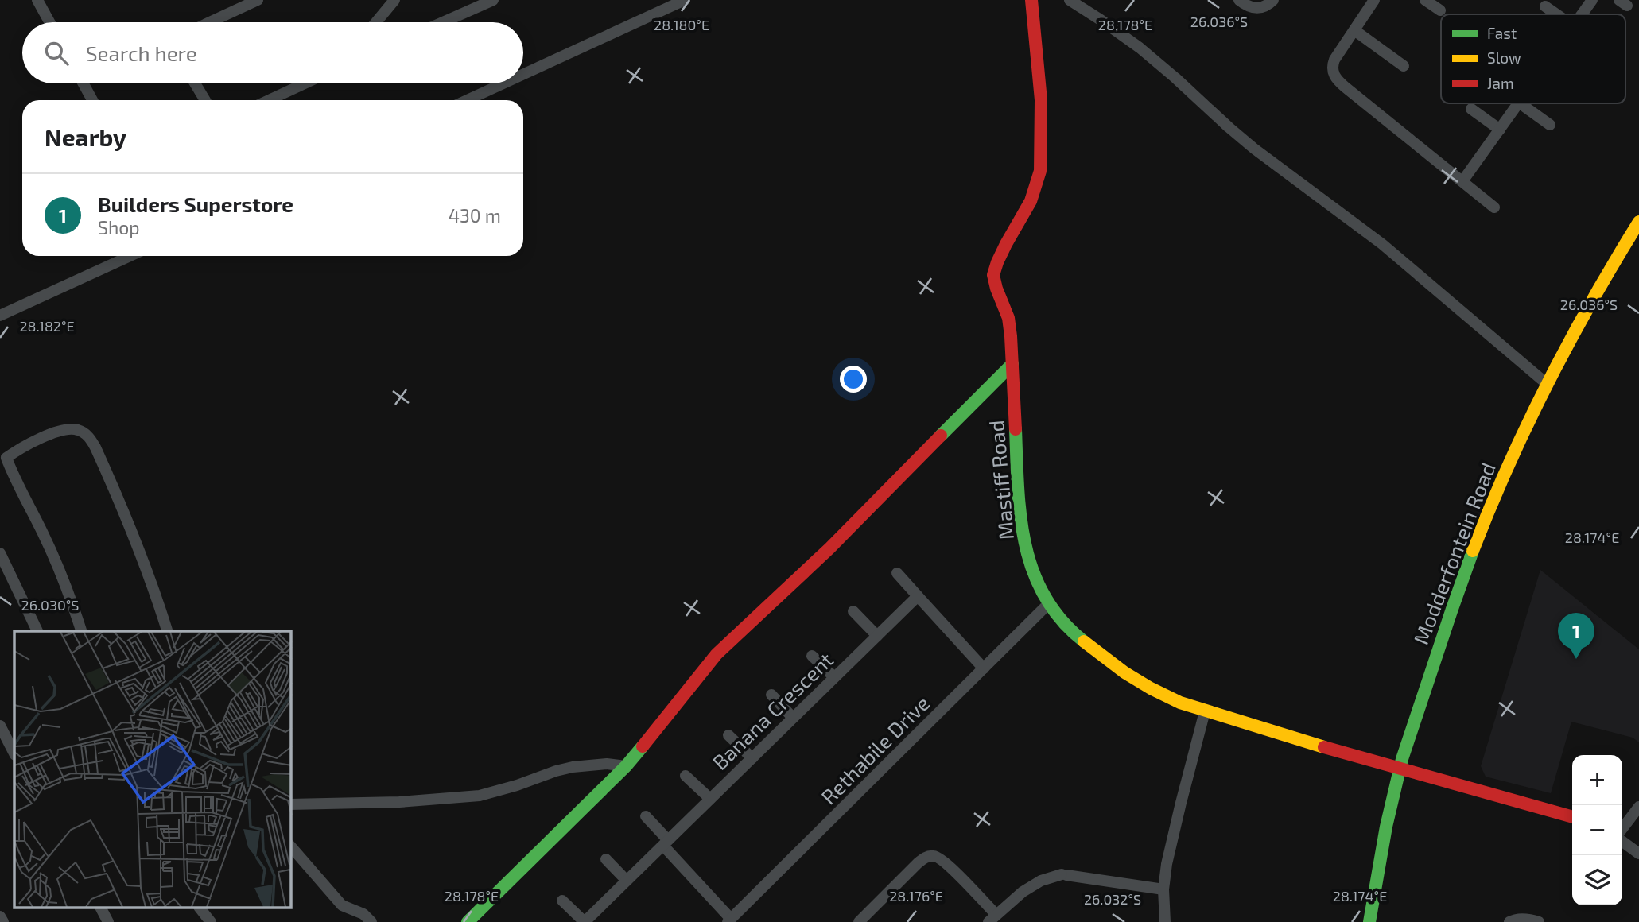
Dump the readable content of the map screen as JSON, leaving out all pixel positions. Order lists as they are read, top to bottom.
{
  "streets": {
    "street": [
      "Mastiff Road",
      "Modderfontein Road",
      "Banana Crescent",
      "Rethabile Drive"
    ]
  },
  "crossings": [
    ["Mastiff Road", "Modderfontein Road"],
    ["Mastiff Road", "Rethabile Drive"]
  ],
  "legend": ["Fast", "Slow", "Jam"],
  "page": {
    "search": "Search here",
    "heading": "Nearby",
    "list": [
      {
        "mark": "1",
        "name": "Builders Superstore",
        "note": "Shop",
        "value": "430 m"
      }
    ],
    "pins": "1",
    "map_buttons": ["+", "−"]
  },
  "coordinates": [
    "26.036°S",
    "28.180°E",
    "28.178°E",
    "28.182°E",
    "28.174°E",
    "26.030°S",
    "28.176°E",
    "26.032°S"
  ]
}
